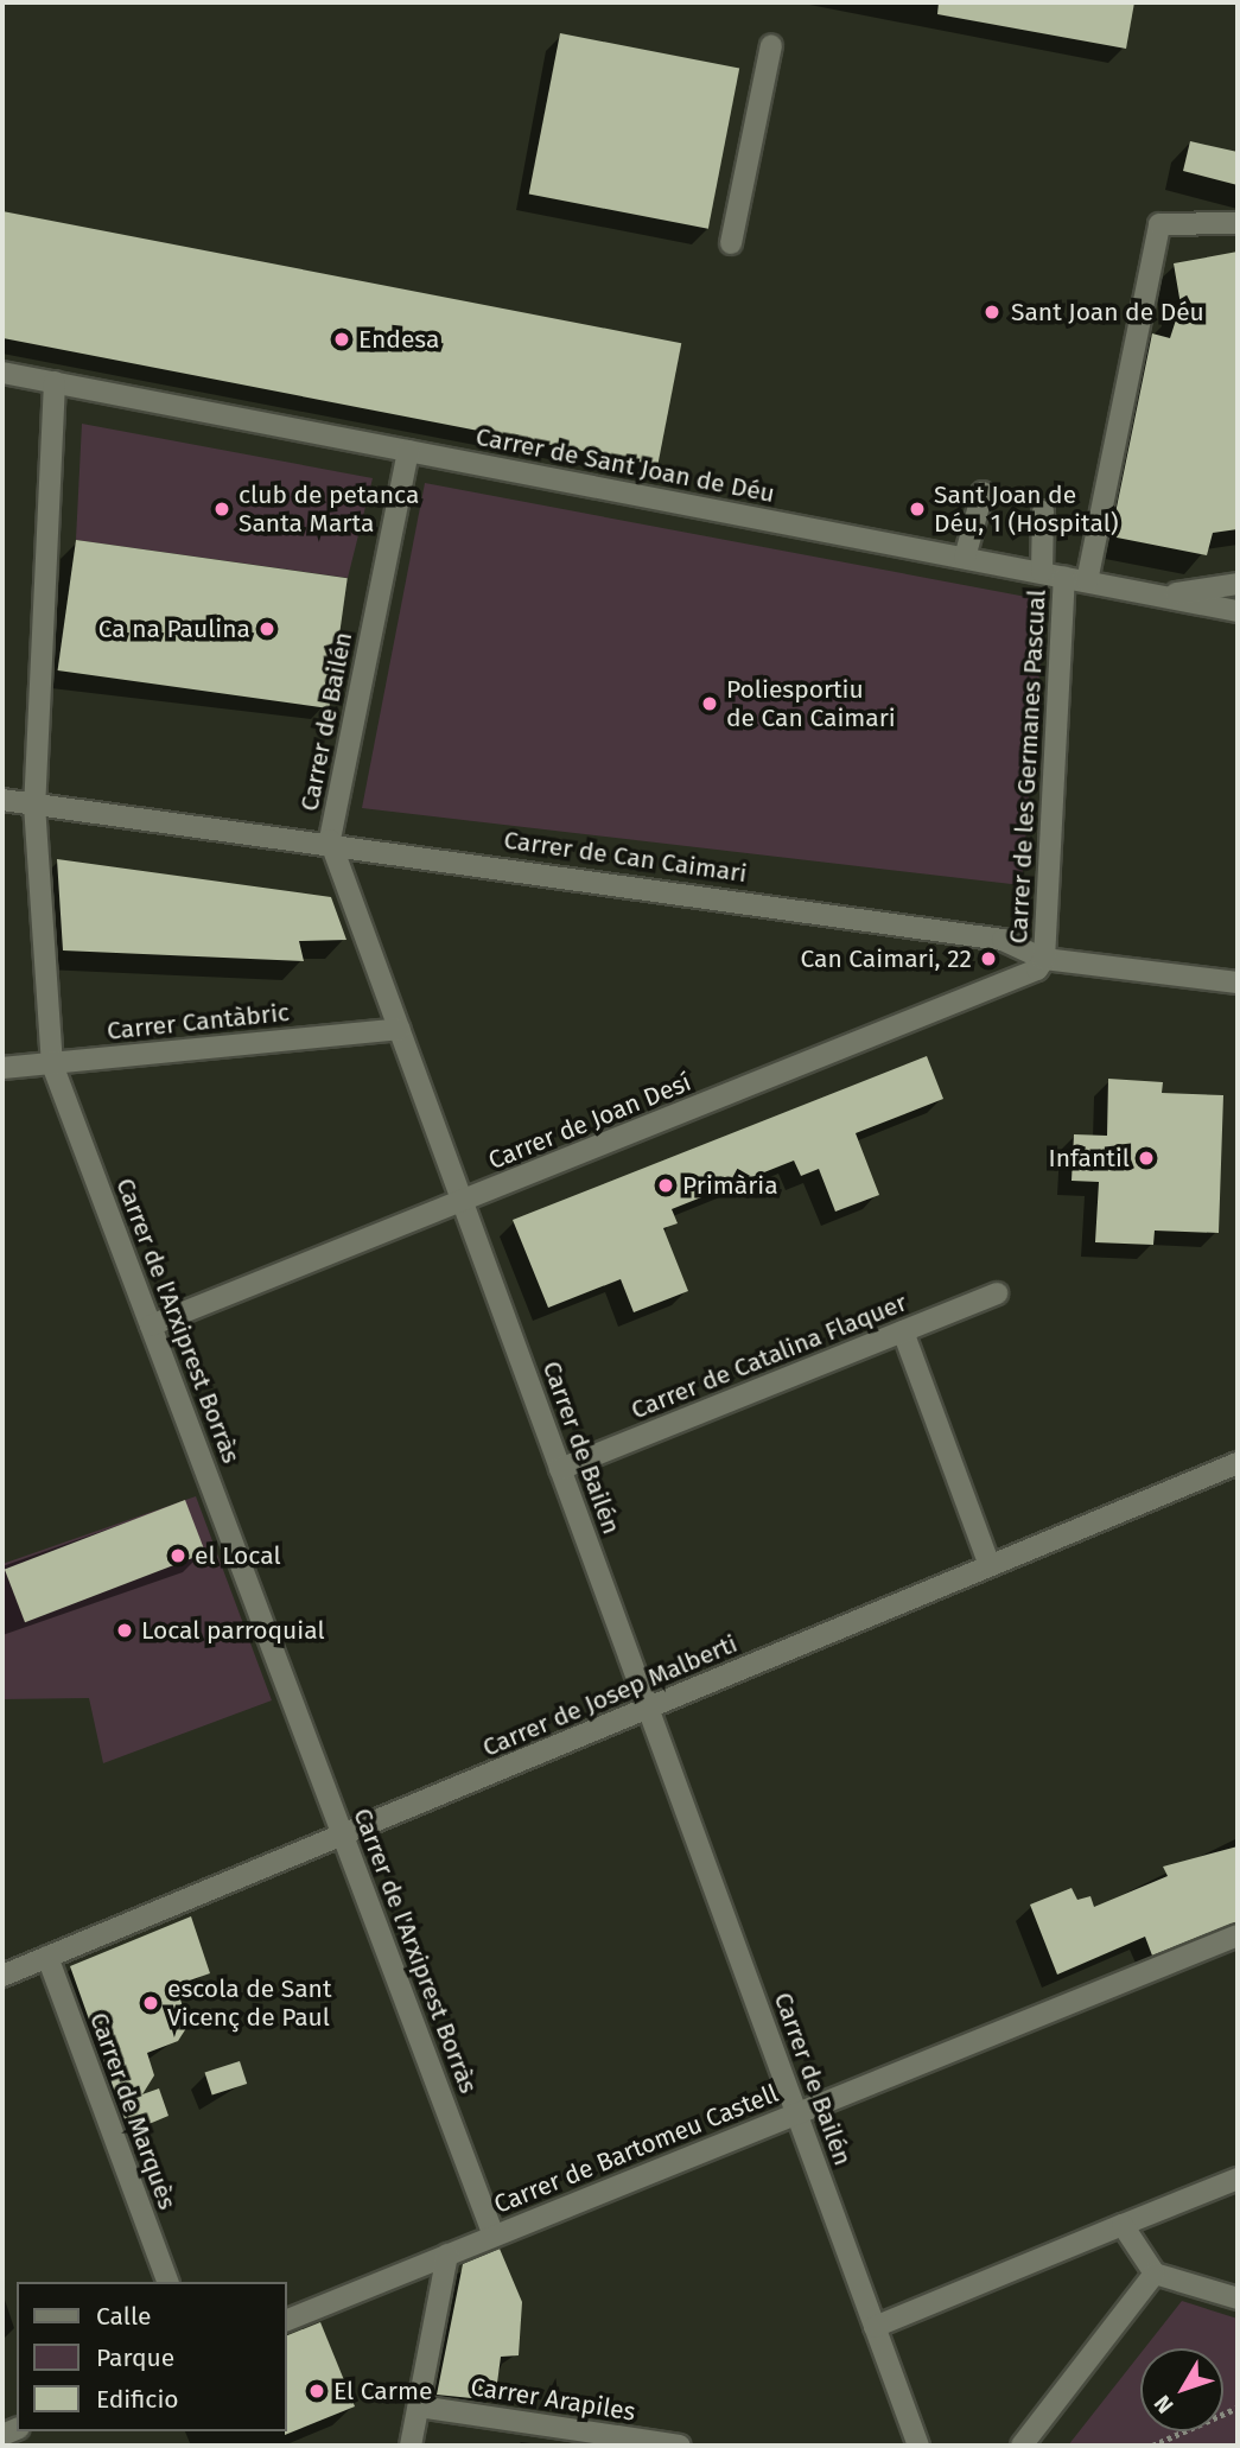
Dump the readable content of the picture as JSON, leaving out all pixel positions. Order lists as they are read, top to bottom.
{
  "streets": {
    "street": [
      "Carrer de Sant Joan de Déu",
      "Carrer de Bailén",
      "Carrer de les Germanes Pascual",
      "Carrer de Can Caimari",
      "Carrer Cantàbric",
      "Carrer de Joan Desí",
      "Carrer de l'Arxiprest Borràs",
      "Carrer de Catalina Flaquer",
      "Carrer de Josep Malberti",
      "Carrer de Marquès",
      "Carrer de Bartomeu Castell",
      "Carrer Arapiles"
    ]
  },
  "crossings": [
    ["Carrer de Sant Joan de Déu", "Carrer de Bailén"],
    ["Carrer de Sant Joan de Déu", "Carrer de les Germanes Pascual"],
    ["Carrer de Sant Joan de Déu", "Carrer de l'Arxiprest Borràs"],
    ["Carrer de Bailén", "Carrer de Can Caimari"],
    ["Carrer de Bailén", "Carrer Cantàbric"],
    ["Carrer de Bailén", "Carrer de Joan Desí"],
    ["Carrer de Bailén", "Carrer de Catalina Flaquer"],
    ["Carrer de Bailén", "Carrer de Josep Malberti"],
    ["Carrer de Bailén", "Carrer de Bartomeu Castell"],
    ["Carrer de les Germanes Pascual", "Carrer de Can Caimari"],
    ["Carrer de les Germanes Pascual", "Carrer de Joan Desí"],
    ["Carrer de Can Caimari", "Carrer de Joan Desí"],
    ["Carrer de Can Caimari", "Carrer de l'Arxiprest Borràs"],
    ["Carrer Cantàbric", "Carrer de l'Arxiprest Borràs"],
    ["Carrer de Joan Desí", "Carrer de l'Arxiprest Borràs"],
    ["Carrer de l'Arxiprest Borràs", "Carrer de Josep Malberti"],
    ["Carrer de l'Arxiprest Borràs", "Carrer de Bartomeu Castell"],
    ["Carrer de Josep Malberti", "Carrer de Marquès"]
  ],
  "places": [
    "Sant Joan de Déu",
    "Endesa",
    "club de petanca Santa Marta",
    "Sant Joan de Déu, 1 (Hospital)",
    "Ca na Paulina",
    "Poliesportiu de Can Caimari",
    "Can Caimari, 22",
    "Infantil",
    "Primària",
    "el Local",
    "Local parroquial",
    "escola de Sant Vicenç de Paul",
    "El Carme"
  ],
  "legend": ["Calle", "Parque", "Edificio"],
  "north": "bottom left"
}
